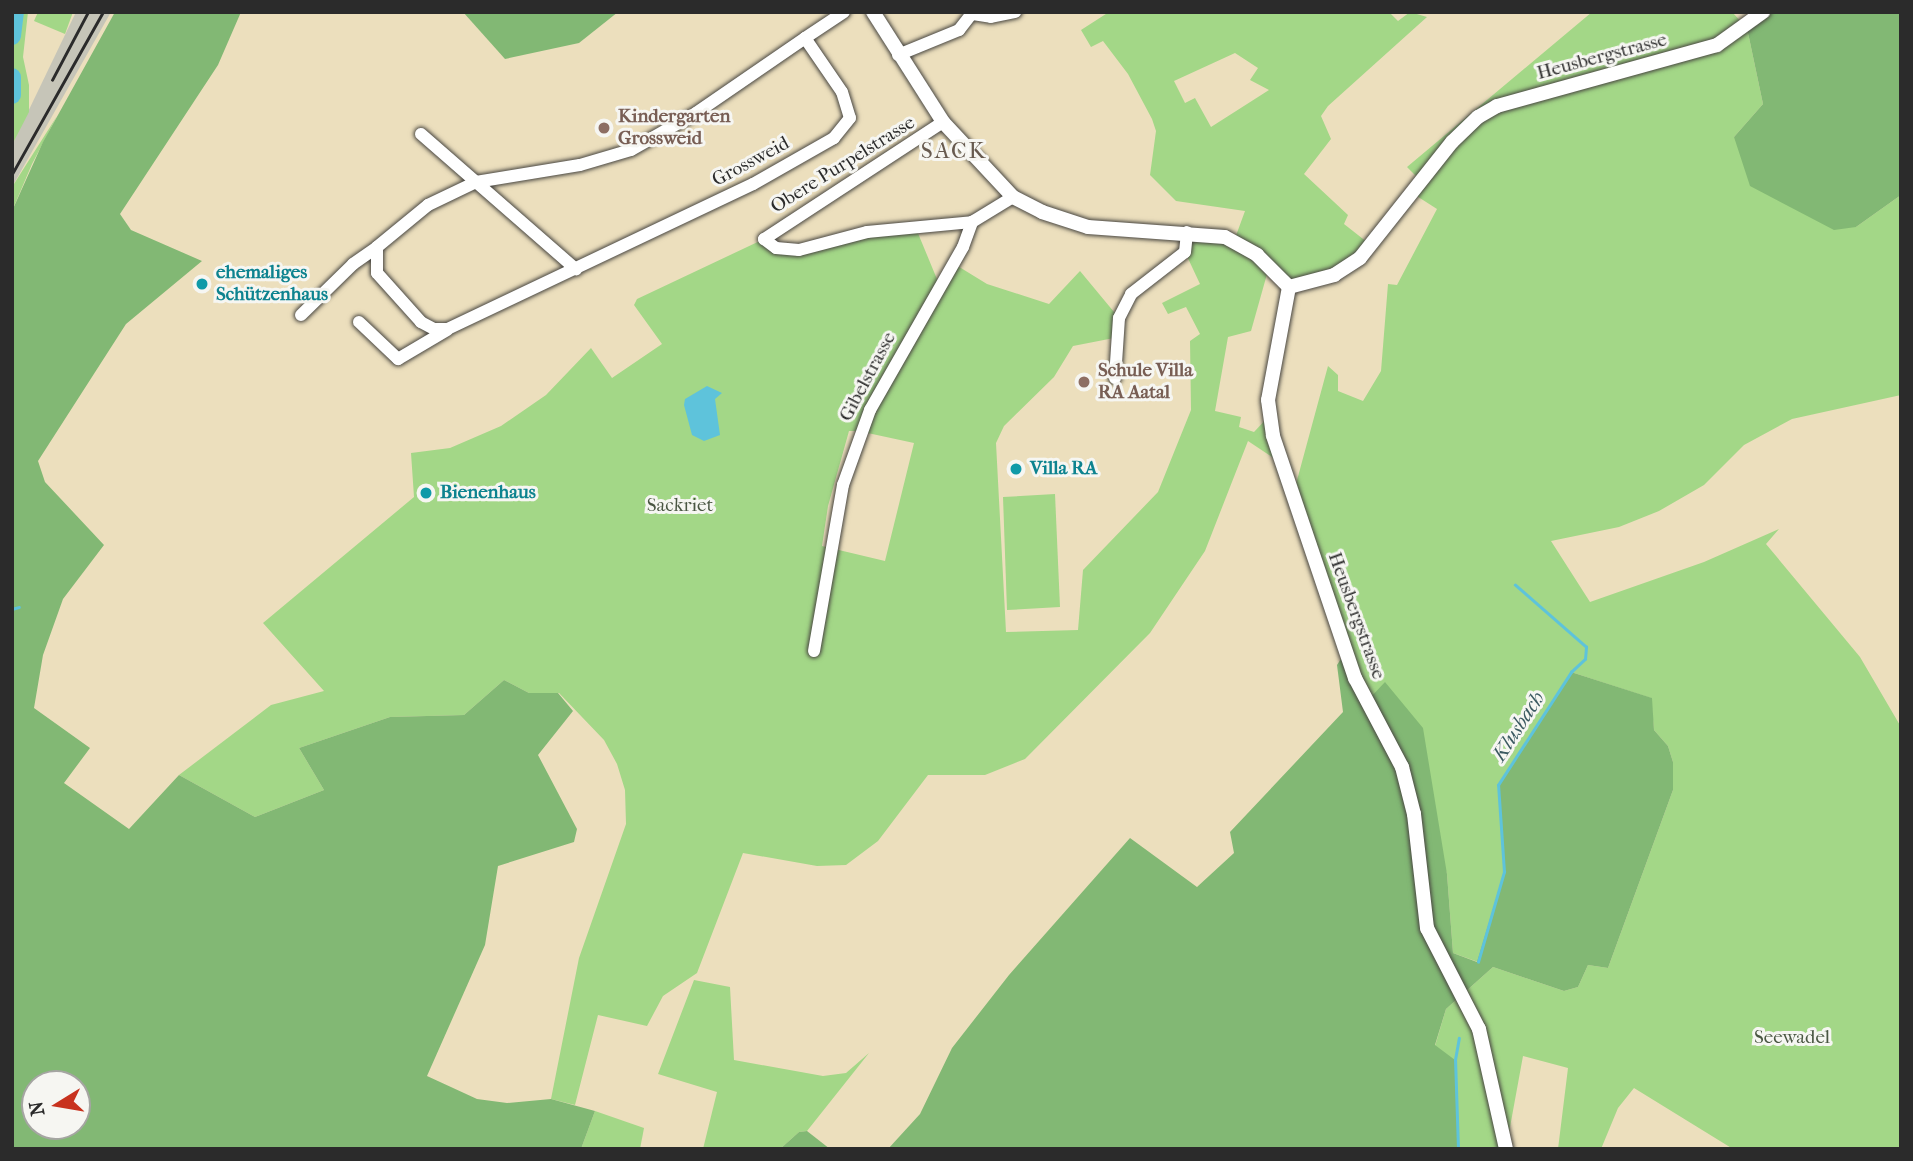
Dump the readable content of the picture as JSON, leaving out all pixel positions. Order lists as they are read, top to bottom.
{
  "streets": {
    "street": [
      "Heusbergstrasse",
      "Grossweid",
      "Obere Purpelstrasse",
      "Gibelstrasse"
    ]
  },
  "crossings": [
    ["Obere Purpelstrasse", "Gibelstrasse"]
  ],
  "districts": ["SACK"],
  "water": ["Klusbach"],
  "parks": ["Sackriet", "Seewadel"],
  "places": [
    "Kindergarten Grossweid",
    "ehemaliges Schützenhaus",
    "Schule Villa RA Aatal",
    "Villa RA",
    "Bienenhaus"
  ],
  "north": "left"
}
